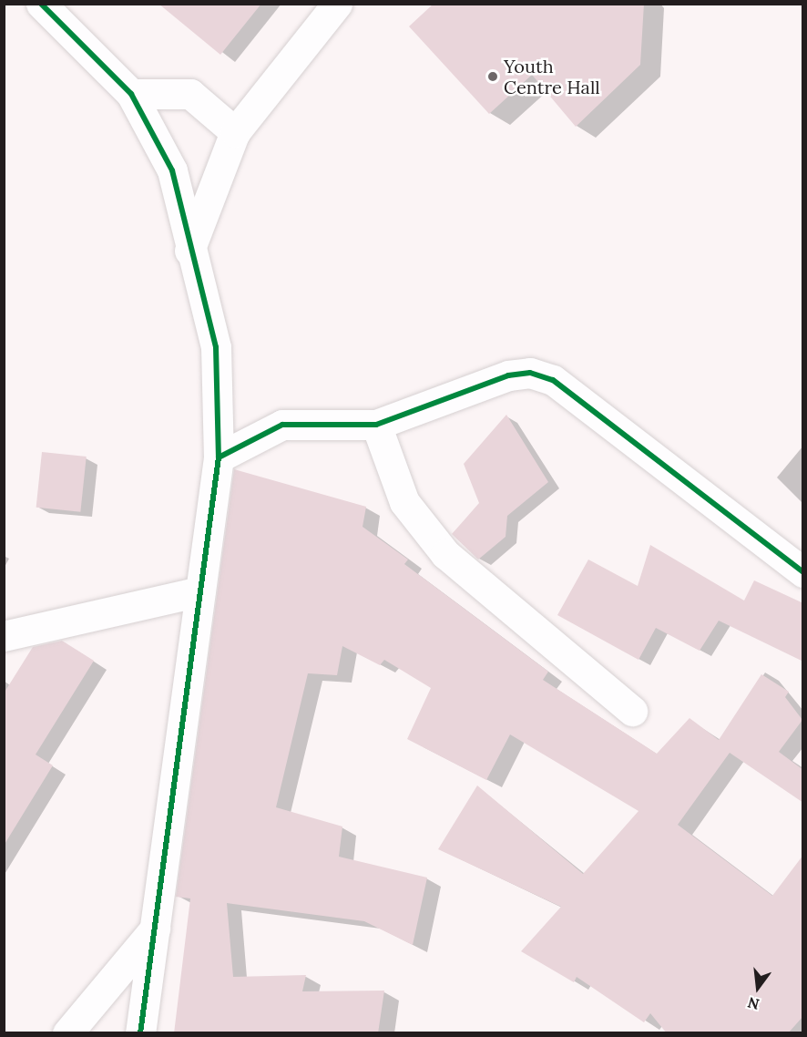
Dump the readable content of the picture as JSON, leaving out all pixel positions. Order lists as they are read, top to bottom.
{
  "places": ["Youth Centre Hall"],
  "north": "bottom"
}
